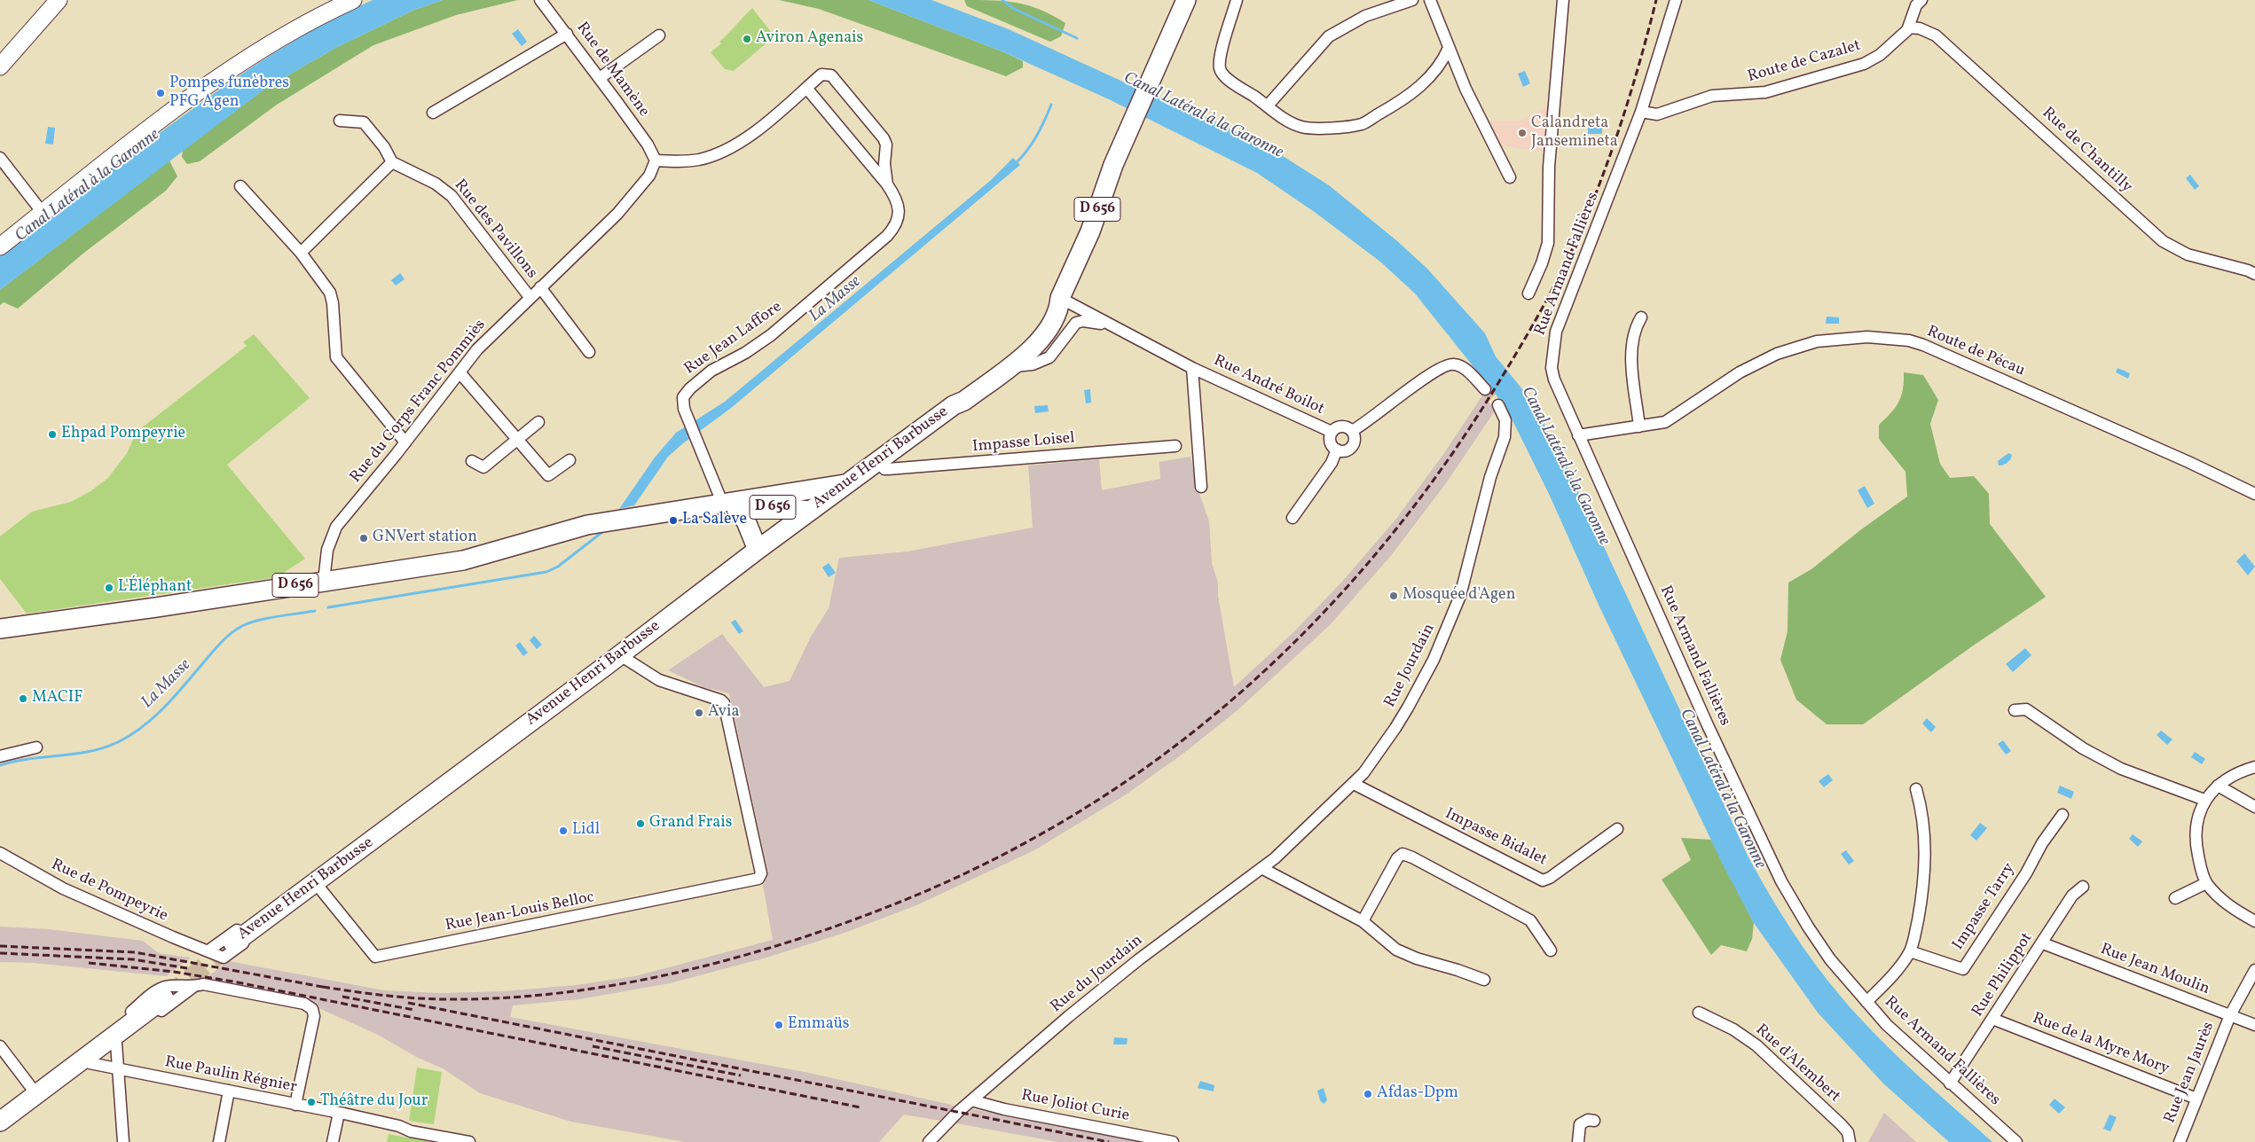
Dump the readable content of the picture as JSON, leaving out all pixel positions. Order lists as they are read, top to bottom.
{
  "streets": {
    "main road": ["D 656", "Avenue Henri Barbusse"],
    "street": [
      "Route de Cazalet",
      "Rue de Mamène",
      "Rue de Chantilly",
      "Rue des Pavillons",
      "Rue Armand Fallières",
      "Rue Jean Laffore",
      "Route de Pécau",
      "Rue André Boilot",
      "Rue du Corps Franc Pommiès",
      "Impasse Loisel",
      "Rue Jourdain",
      "Impasse Bidalet",
      "Rue de Pompeyrie",
      "Impasse Tarry",
      "Rue Jean-Louis Belloc",
      "Rue Jean Moulin",
      "Rue du Jourdain",
      "Rue Philippot",
      "Rue de la Myre Mory",
      "Rue d'Alembert",
      "Rue Jean Jaurès",
      "Rue Paulin Régnier",
      "Rue Joliot Curie"
    ]
  },
  "crossings": [
    ["Route de Cazalet", "Rue de Chantilly"],
    ["Route de Cazalet", "Rue Armand Fallières"],
    ["Rue de Mamène", "Rue Jean Laffore"],
    ["Rue de Mamène", "Rue du Corps Franc Pommiès"],
    ["D 656", "Rue Jean Laffore"],
    ["D 656", "Rue du Corps Franc Pommiès"],
    ["D 656", "Avenue Henri Barbusse"],
    ["Rue des Pavillons", "Rue du Corps Franc Pommiès"],
    ["Rue Armand Fallières", "Route de Pécau"],
    ["Rue Armand Fallières", "Rue Philippot"],
    ["Rue Jean Laffore", "Rue du Corps Franc Pommiès"],
    ["Rue André Boilot", "Avenue Henri Barbusse"],
    ["Impasse Loisel", "Avenue Henri Barbusse"],
    ["Avenue Henri Barbusse", "Rue Jean-Louis Belloc"],
    ["Rue Jourdain", "Impasse Bidalet"],
    ["Rue Jourdain", "Rue du Jourdain"],
    ["Rue de Pompeyrie", "Rue Jean-Louis Belloc"],
    ["Rue Jean Moulin", "Rue Philippot"],
    ["Rue Jean Moulin", "Rue Jean Jaurès"],
    ["Rue du Jourdain", "Rue Joliot Curie"],
    ["Rue Philippot", "Rue de la Myre Mory"],
    ["Rue de la Myre Mory", "Rue Jean Jaurès"]
  ],
  "water": ["Canal Latéral à la Garonne", "La Masse"],
  "places": [
    "Aviron Agenais",
    "Pompes funèbres PFG Agen",
    "Calandreta Jansemineta",
    "Ehpad Pompeyrie",
    "La Salève",
    "GNVert station",
    "L'Éléphant",
    "Mosquée d'Agen",
    "MACIF",
    "Avia",
    "Grand Frais",
    "Lidl",
    "Emmaüs",
    "Afdas-Dpm",
    "Théâtre du Jour"
  ]
}
